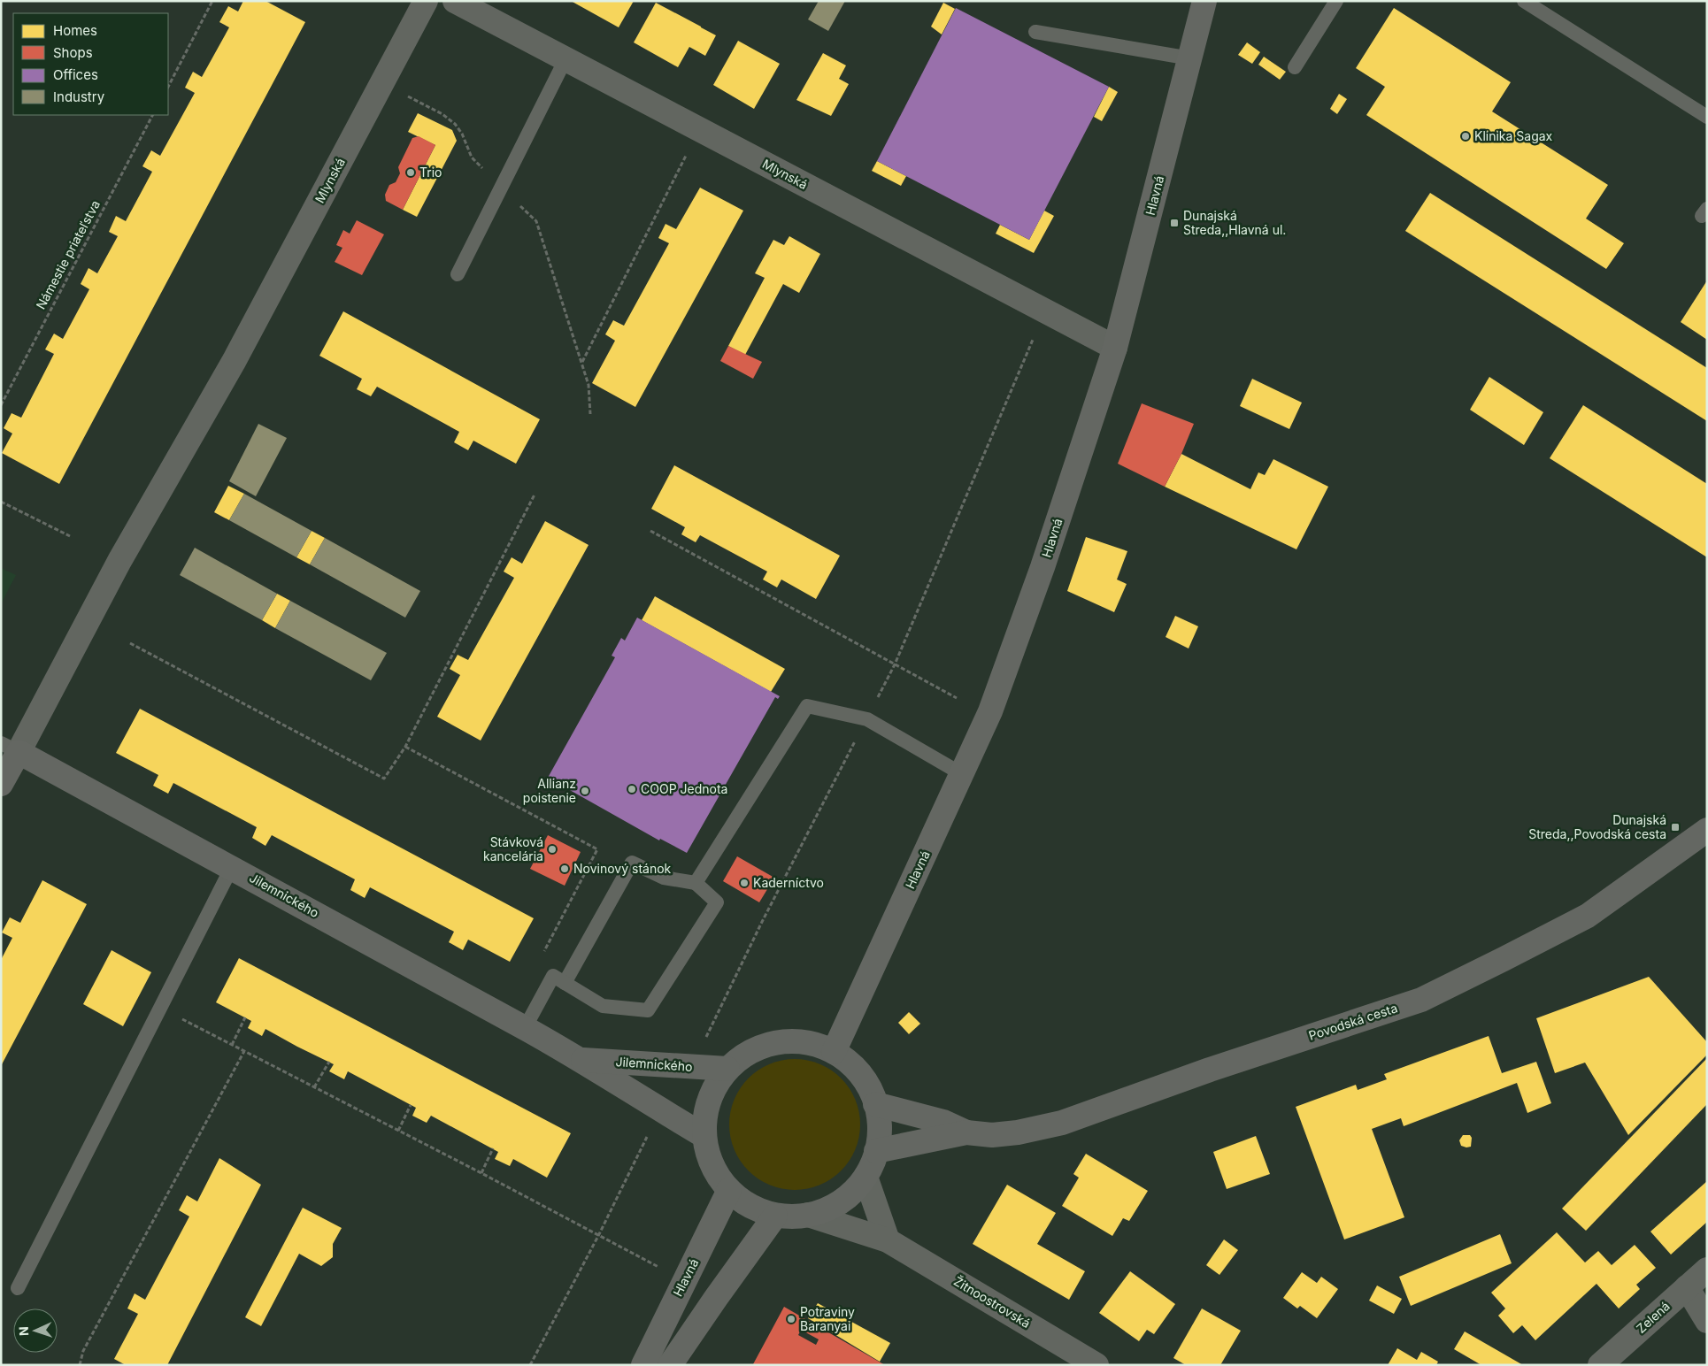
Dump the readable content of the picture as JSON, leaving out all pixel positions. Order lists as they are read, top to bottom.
{
  "streets": {
    "main road": ["Hlavná", "Jilemnického", "Povodská cesta"],
    "street": ["Mlynská", "Žitnoostrovská", "Zelená"],
    "path": ["Námestie priateľstva"]
  },
  "crossings": [
    ["Mlynská", "Hlavná"],
    ["Mlynská", "Jilemnického"]
  ],
  "places": {
    "other": [
      "Klinika Sagax",
      "Trio",
      "COOP Jednota",
      "Allianz poistenie",
      "Stávková kancelária",
      "Novinový stánok",
      "Kaderníctvo",
      "Potraviny Baranyai"
    ],
    "transit": ["Dunajská Streda,,Hlavná ul.", "Dunajská Streda,,Povodská cesta"]
  },
  "legend": [
    "Homes",
    "Shops",
    "Offices",
    "Industry"
  ],
  "north": "left"
}
